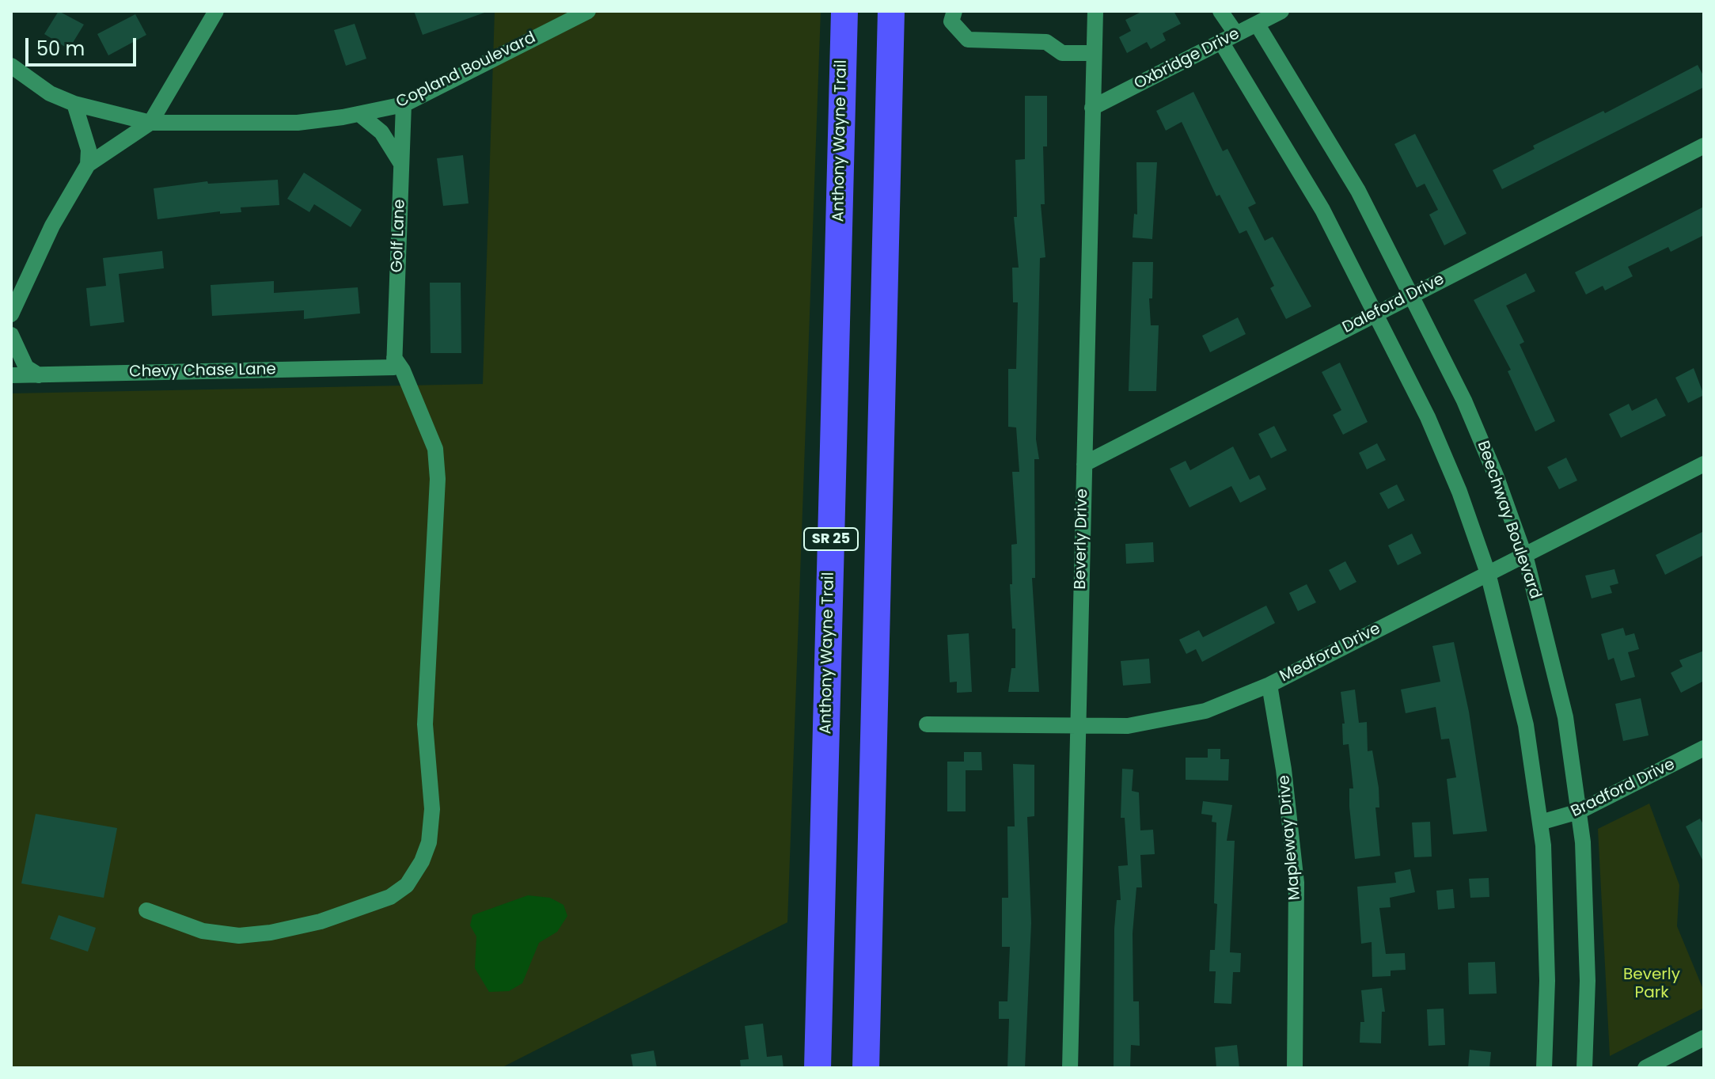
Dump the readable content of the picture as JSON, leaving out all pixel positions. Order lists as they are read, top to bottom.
{
  "streets": {
    "highway": ["Anthony Wayne Trail", "SR 25"],
    "street": [
      "Oxbridge Drive",
      "Copland Boulevard",
      "Golf Lane",
      "Daleford Drive",
      "Chevy Chase Lane",
      "Beechway Boulevard",
      "Beverly Drive",
      "Medford Drive",
      "Bradford Drive",
      "Mapleway Drive"
    ]
  },
  "crossings": [
    ["Oxbridge Drive", "Beechway Boulevard"],
    ["Oxbridge Drive", "Beverly Drive"],
    ["Copland Boulevard", "Golf Lane"],
    ["Golf Lane", "Chevy Chase Lane"],
    ["Daleford Drive", "Beechway Boulevard"],
    ["Daleford Drive", "Beverly Drive"],
    ["Beechway Boulevard", "Medford Drive"],
    ["Beechway Boulevard", "Bradford Drive"],
    ["Beverly Drive", "Medford Drive"],
    ["Medford Drive", "Mapleway Drive"]
  ],
  "parks": ["Beverly Park"],
  "scale_bar": "50 m"
}
